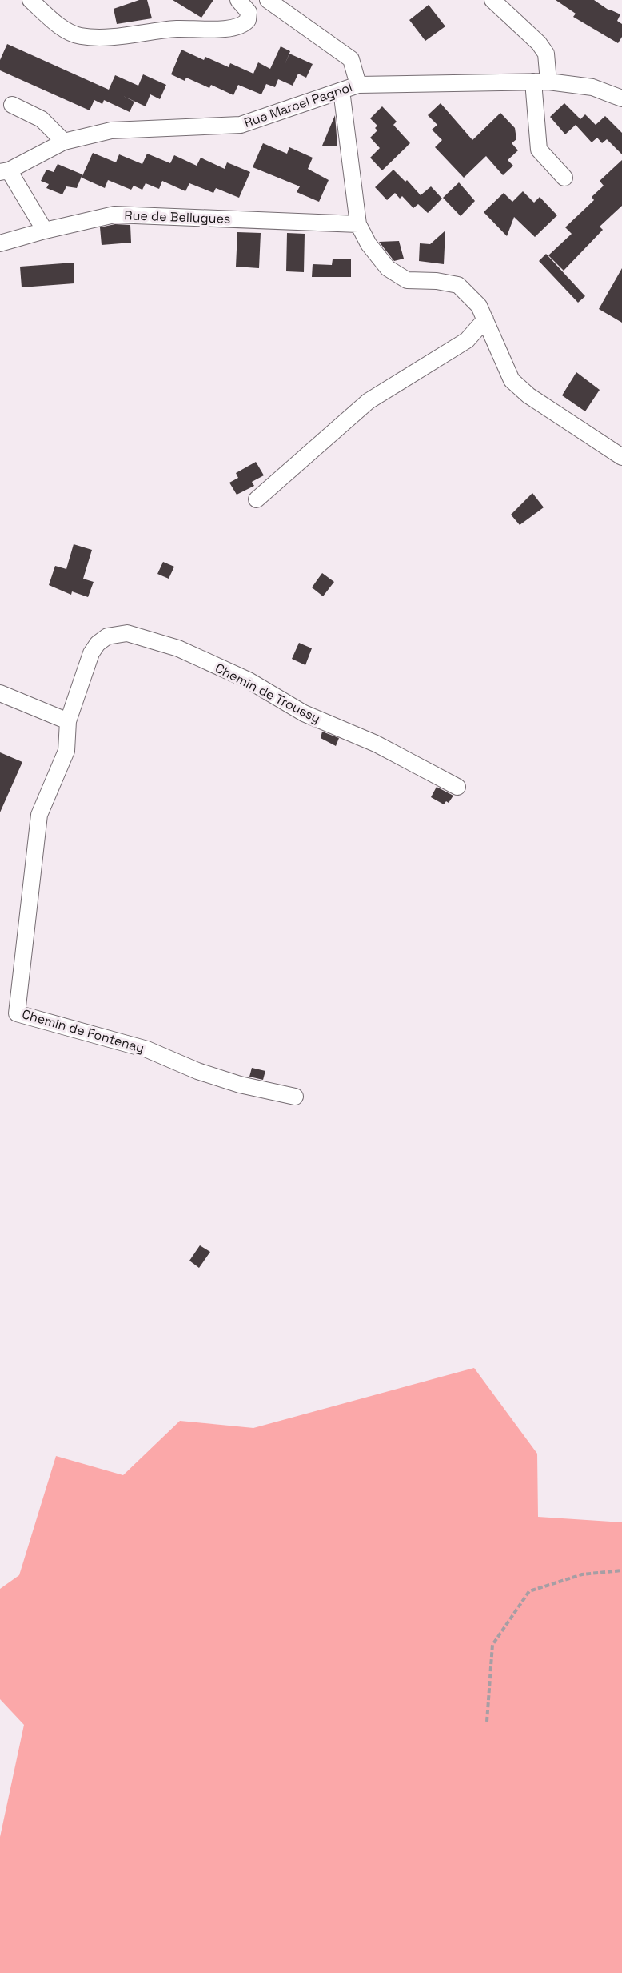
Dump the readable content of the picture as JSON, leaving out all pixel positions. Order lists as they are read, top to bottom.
{
  "streets": {
    "street": [
      "Rue Marcel Pagnol",
      "Rue de Bellugues",
      "Chemin de Troussy",
      "Chemin de Fontenay"
    ]
  },
  "crossings": [
    ["Rue Marcel Pagnol", "Rue de Bellugues"],
    ["Chemin de Troussy", "Chemin de Fontenay"]
  ]
}
